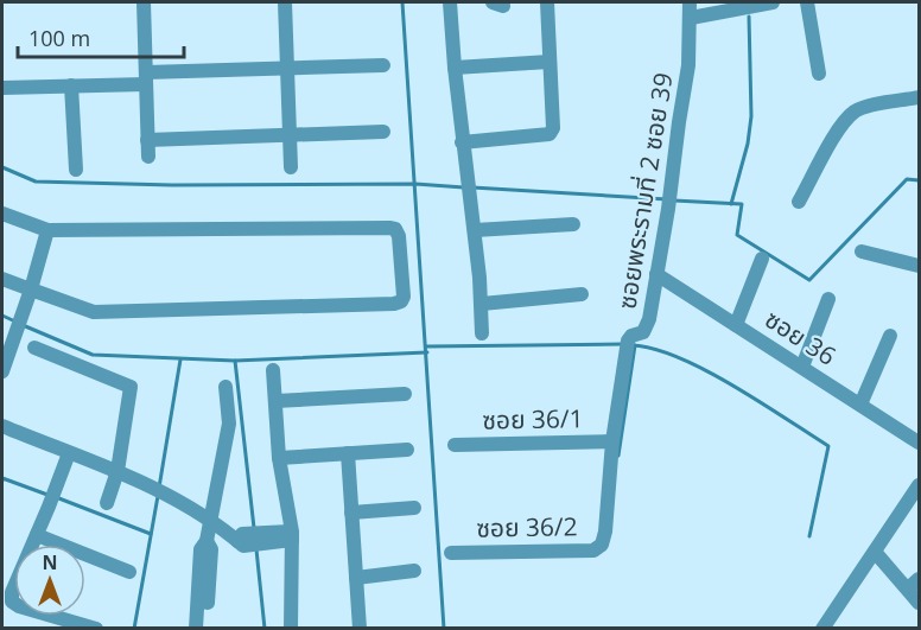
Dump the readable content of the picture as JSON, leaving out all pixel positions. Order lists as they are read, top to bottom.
{
  "streets": {
    "street": [
      "ซอยพระรามที่ 2 ซอย 39",
      "ซอย 36",
      "ซอย 36/1",
      "ซอย 36/2"
    ]
  },
  "crossings": [
    ["ซอยพระรามที่ 2 ซอย 39", "ซอย 36"],
    ["ซอยพระรามที่ 2 ซอย 39", "ซอย 36/1"],
    ["ซอยพระรามที่ 2 ซอย 39", "ซอย 36/2"]
  ],
  "scale_bar": "100 m",
  "north": "top"
}
